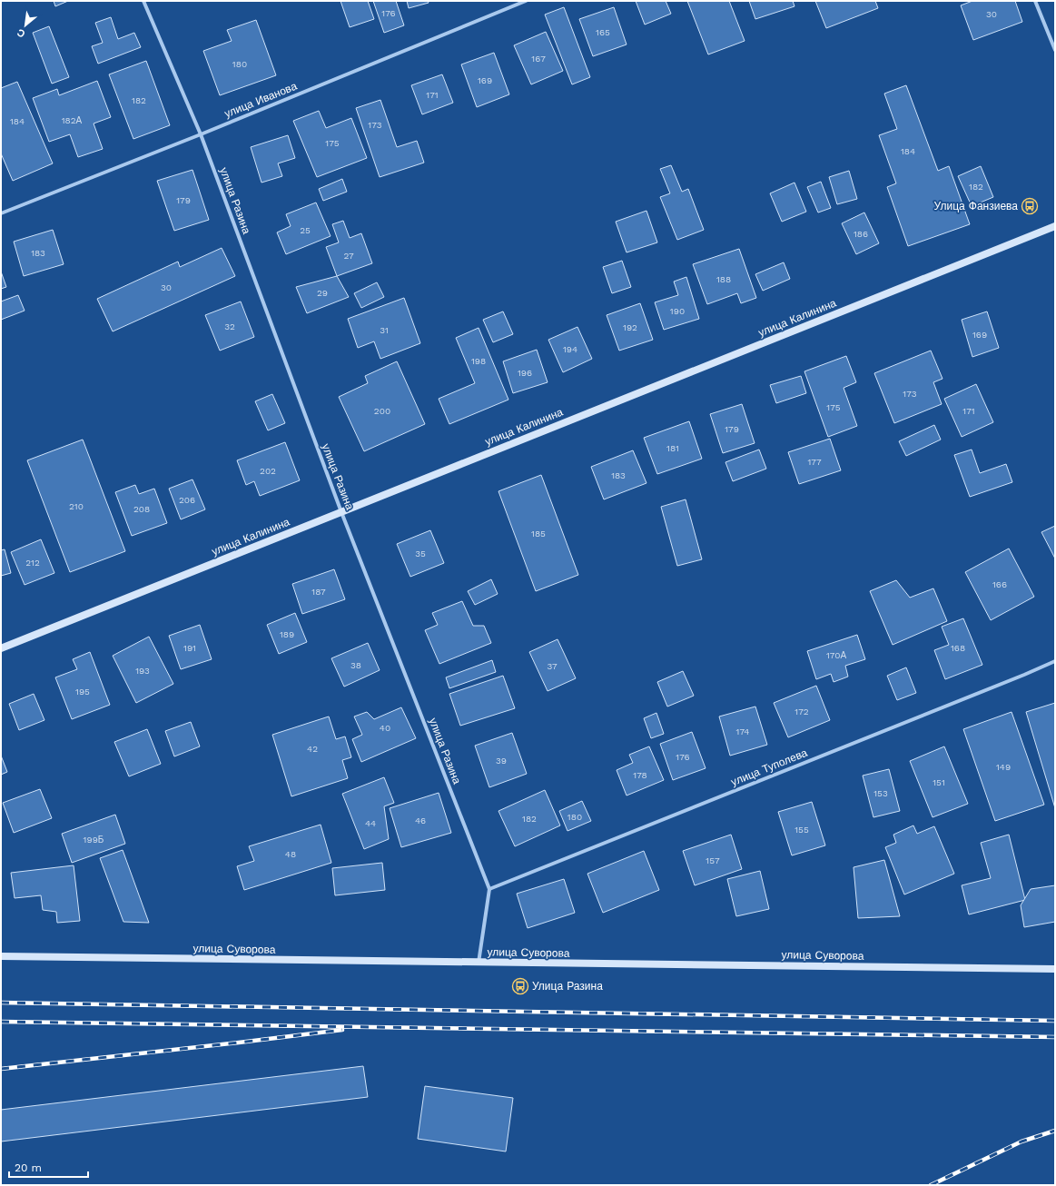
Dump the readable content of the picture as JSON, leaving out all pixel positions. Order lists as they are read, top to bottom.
{
  "streets": {
    "street": [
      "улица Иванова",
      "улица Разина",
      "улица Калинина",
      "улица Туполева",
      "улица Суворова"
    ]
  },
  "crossings": [
    ["улица Иванова", "улица Разина"],
    ["улица Разина", "улица Калинина"],
    ["улица Разина", "улица Туполева"],
    ["улица Разина", "улица Суворова"]
  ],
  "places": {
    "bus stop": ["Улица Фанзиева", "Улица Разина"]
  },
  "house_numbers": [
    "176",
    "30",
    "165",
    "167",
    "180",
    "169",
    "171",
    "182",
    "182А",
    "184",
    "173",
    "175",
    "184",
    "182",
    "179",
    "25",
    "186",
    "183",
    "27",
    "188",
    "30",
    "29",
    "190",
    "32",
    "192",
    "31",
    "169",
    "194",
    "198",
    "196",
    "173",
    "175",
    "200",
    "171",
    "179",
    "181",
    "177",
    "202",
    "183",
    "206",
    "210",
    "208",
    "185",
    "35",
    "212",
    "166",
    "187",
    "189",
    "191",
    "168",
    "170А",
    "38",
    "37",
    "193",
    "195",
    "172",
    "40",
    "174",
    "42",
    "176",
    "39",
    "149",
    "178",
    "151",
    "153",
    "180",
    "182",
    "46",
    "44",
    "155",
    "199Б",
    "48",
    "157"
  ],
  "scale_bar": "20 m",
  "north": "bottom left"
}
